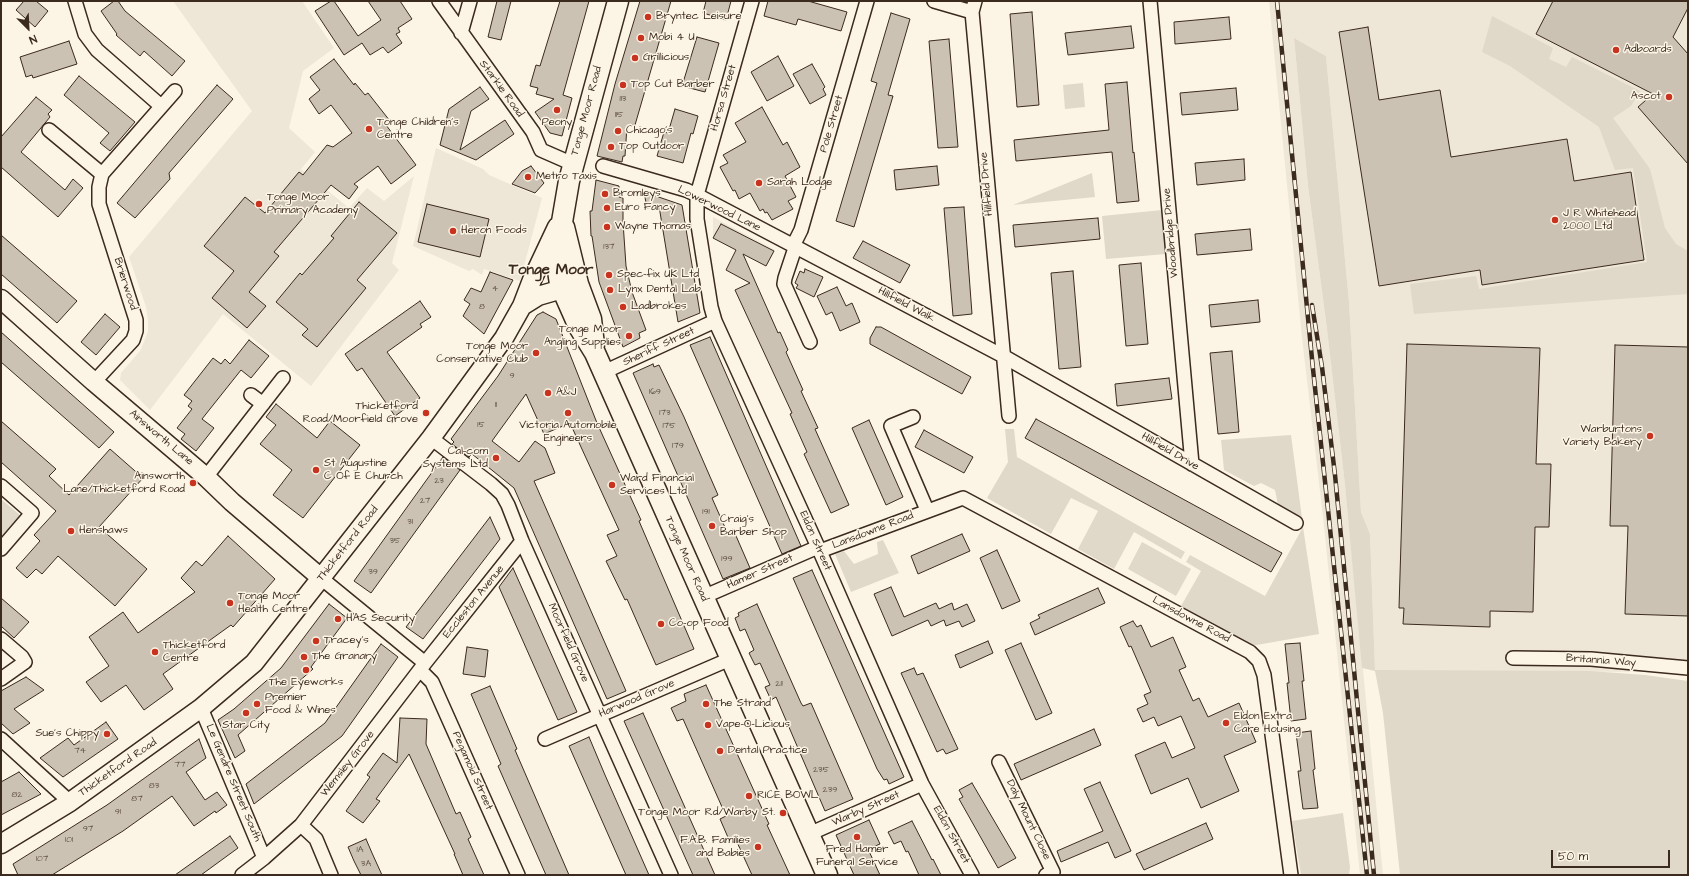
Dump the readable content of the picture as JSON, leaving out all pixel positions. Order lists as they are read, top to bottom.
{
  "streets": {
    "main road": ["Tonge Moor Road", "Ainsworth Lane", "Thicketford Road"],
    "street": [
      "Starkie Road",
      "Horsa Street",
      "Pole Street",
      "Hillfield Drive",
      "Lowerwood Lane",
      "Woodbridge Drive",
      "Brierwood",
      "Hillfield Walk",
      "Sheriff Street",
      "Lansdowne Road",
      "Eldon Street",
      "Hamer Street",
      "Eccleston Avenue",
      "Moorfield Grove",
      "Britannia Way",
      "Harwood Grove",
      "Wemsley Grove",
      "Pegamoid Street",
      "Le Gendre Street South",
      "Warby Street",
      "Daly Mount Close"
    ]
  },
  "crossings": [
    ["Starkie Road", "Tonge Moor Road"],
    ["Horsa Street", "Lowerwood Lane"],
    ["Horsa Street", "Eldon Street"],
    ["Tonge Moor Road", "Sheriff Street"],
    ["Tonge Moor Road", "Thicketford Road"],
    ["Tonge Moor Road", "Hamer Street"],
    ["Tonge Moor Road", "Harwood Grove"],
    ["Tonge Moor Road", "Warby Street"],
    ["Pole Street", "Lowerwood Lane"],
    ["Hillfield Drive", "Woodbridge Drive"],
    ["Hillfield Drive", "Hillfield Walk"],
    ["Lowerwood Lane", "Hillfield Walk"],
    ["Lowerwood Lane", "Eldon Street"],
    ["Brierwood", "Ainsworth Lane"],
    ["Sheriff Street", "Eldon Street"],
    ["Ainsworth Lane", "Thicketford Road"],
    ["Ainsworth Lane", "Pegamoid Street"],
    ["Lansdowne Road", "Eldon Street"],
    ["Lansdowne Road", "Hamer Street"],
    ["Eldon Street", "Hamer Street"],
    ["Eldon Street", "Warby Street"],
    ["Thicketford Road", "Moorfield Grove"],
    ["Thicketford Road", "Pegamoid Street"],
    ["Thicketford Road", "Le Gendre Street South"],
    ["Eccleston Avenue", "Moorfield Grove"],
    ["Eccleston Avenue", "Wemsley Grove"],
    ["Eccleston Avenue", "Pegamoid Street"],
    ["Moorfield Grove", "Harwood Grove"],
    ["Wemsley Grove", "Pegamoid Street"],
    ["Wemsley Grove", "Le Gendre Street South"]
  ],
  "districts": ["Tonge Moor"],
  "places": [
    "Bryntec Leisure",
    "Mobi 4 U",
    "Adboards",
    "Grillicious",
    "Top Cut Barber",
    "Ascot",
    "Peony",
    "Tonge Children's Centre",
    "Chicago's",
    "Top Outdoor",
    "Metro Taxis",
    "Sarah Lodge",
    "Bromleys",
    "Tonge Moor Primary Academy",
    "Euro Fancy",
    "J R Whitehead 2000 Ltd",
    "Wayne Thomas",
    "Heron Foods",
    "Spec-fix UK Ltd",
    "Lynx Dental Lab",
    "Ladbrokes",
    "Tonge Moor Angling Supplies",
    "Tonge Moor Conservative Club",
    "A&J",
    "Thicketford Road/Moorfield Grove",
    "Victoria Automobile Engineers",
    "Warburtons Variety Bakery",
    "Cal-com Systems Ltd",
    "St Augustine C Of E Church",
    "Ainsworth Lane/Thicketford Road",
    "Ward Financial Services Ltd",
    "Craig's Barber Shop",
    "Henshaws",
    "Tonge Moor Health Centre",
    "HAS Security",
    "Co-op Food",
    "Tracey's",
    "Thicketford Centre",
    "The Granary",
    "The Eyeworks",
    "Premier Food & Wines",
    "The Strand",
    "Star City",
    "Eldon Extra Care Housing",
    "Vape-O-Licious",
    "Sue's Chippy",
    "Dental Practice",
    "RICE BOWL",
    "Tonge Moor Rd/Warby St.",
    "Fred Hamer Funeral Service",
    "F.A.B. Families and Babies"
  ],
  "house_numbers": [
    "113",
    "115",
    "137",
    "4",
    "8",
    "9",
    "169",
    "11",
    "173",
    "15",
    "175",
    "179",
    "23",
    "27",
    "191",
    "31",
    "35",
    "199",
    "39",
    "211",
    "74",
    "77",
    "235",
    "83",
    "239",
    "82",
    "87",
    "91",
    "97",
    "101",
    "1A",
    "107",
    "3A"
  ],
  "scale_bar": "50 m",
  "north": "bottom right"
}
